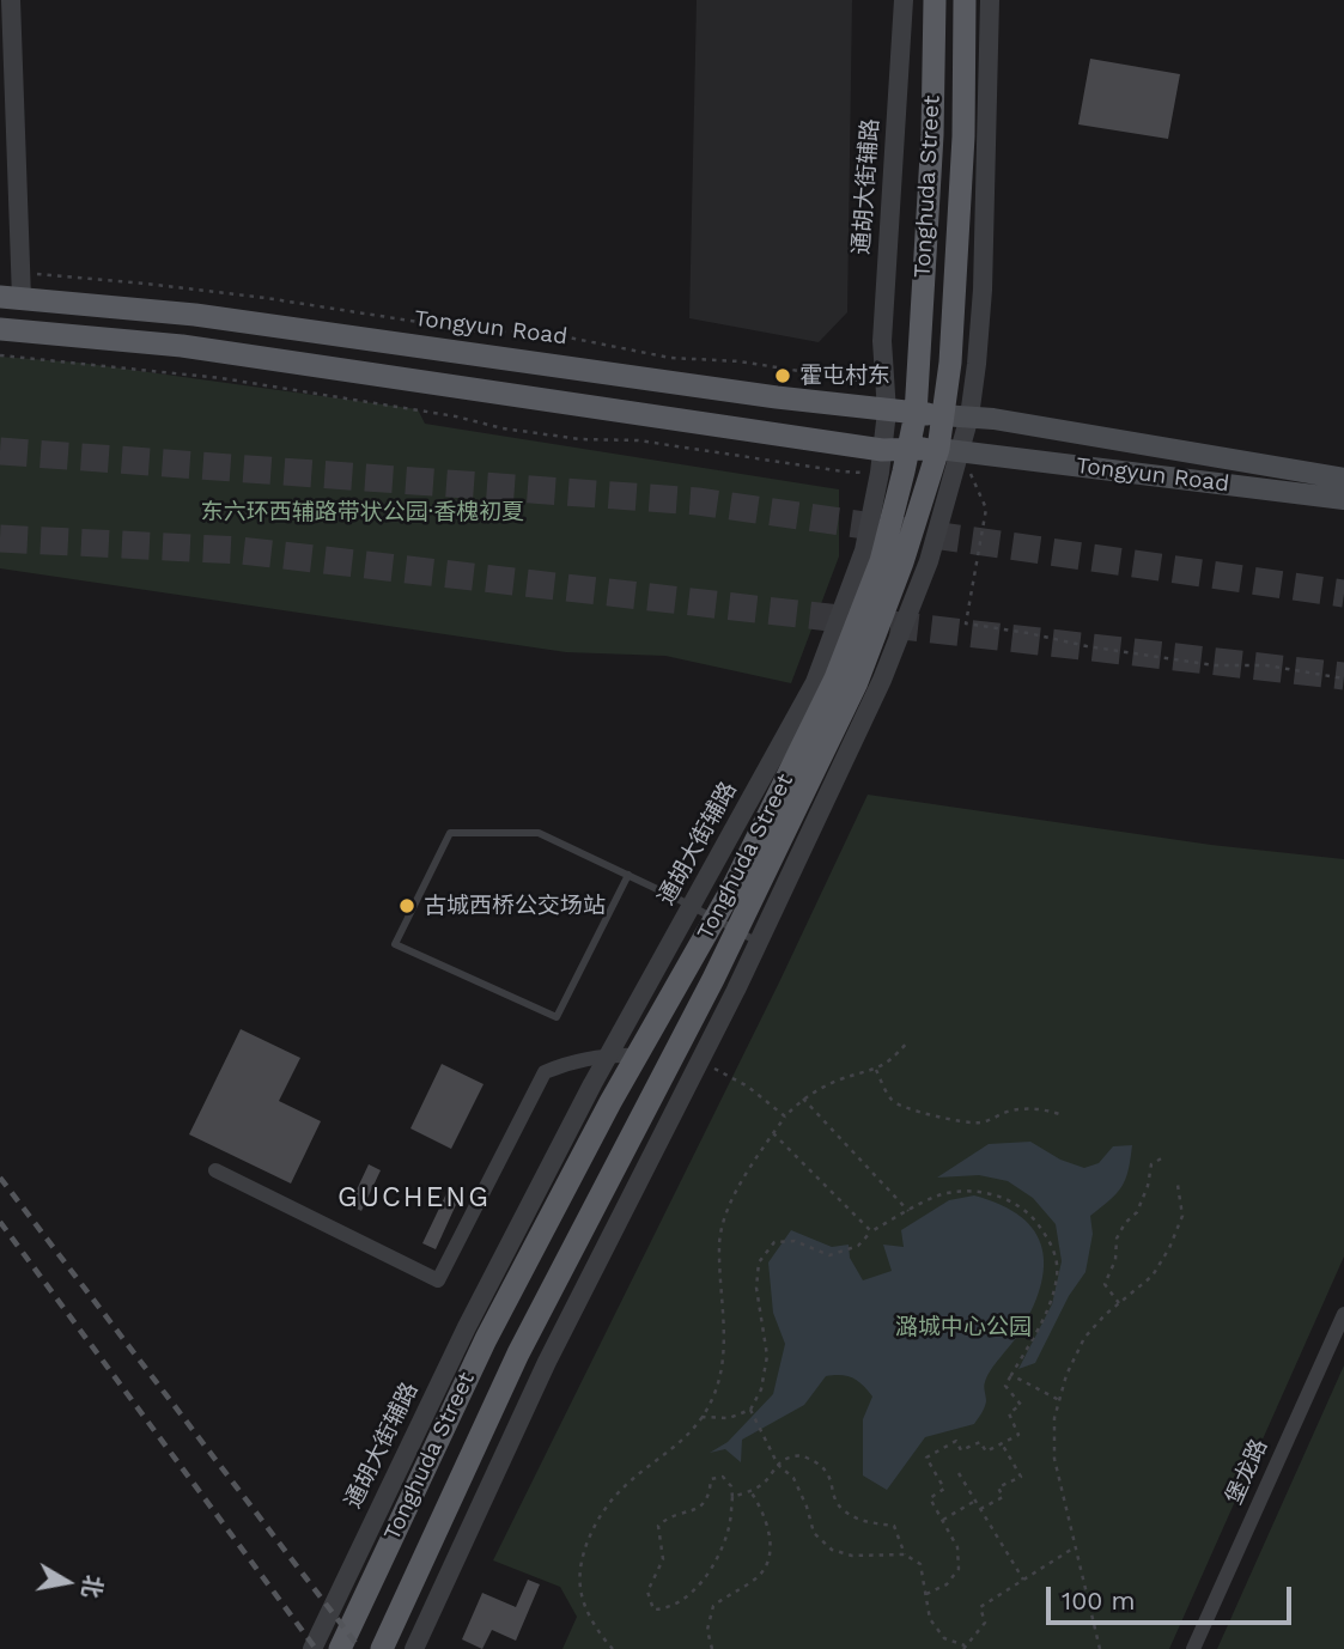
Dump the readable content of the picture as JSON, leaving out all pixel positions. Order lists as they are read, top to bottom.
{
  "streets": {
    "main road": ["Tonghuda Street", "Tongyun Road"],
    "street": ["通胡大街辅路", "堡龙路"]
  },
  "crossings": [
    ["通胡大街辅路", "Tongyun Road"],
    ["Tonghuda Street", "Tongyun Road"]
  ],
  "districts": ["GUCHENG"],
  "parks": ["东六环西辅路带状公园·香槐初夏", "潞城中心公园"],
  "places": ["霍屯村东", "古城西桥公交场站"],
  "scale_bar": "100 m",
  "north": "right"
}
